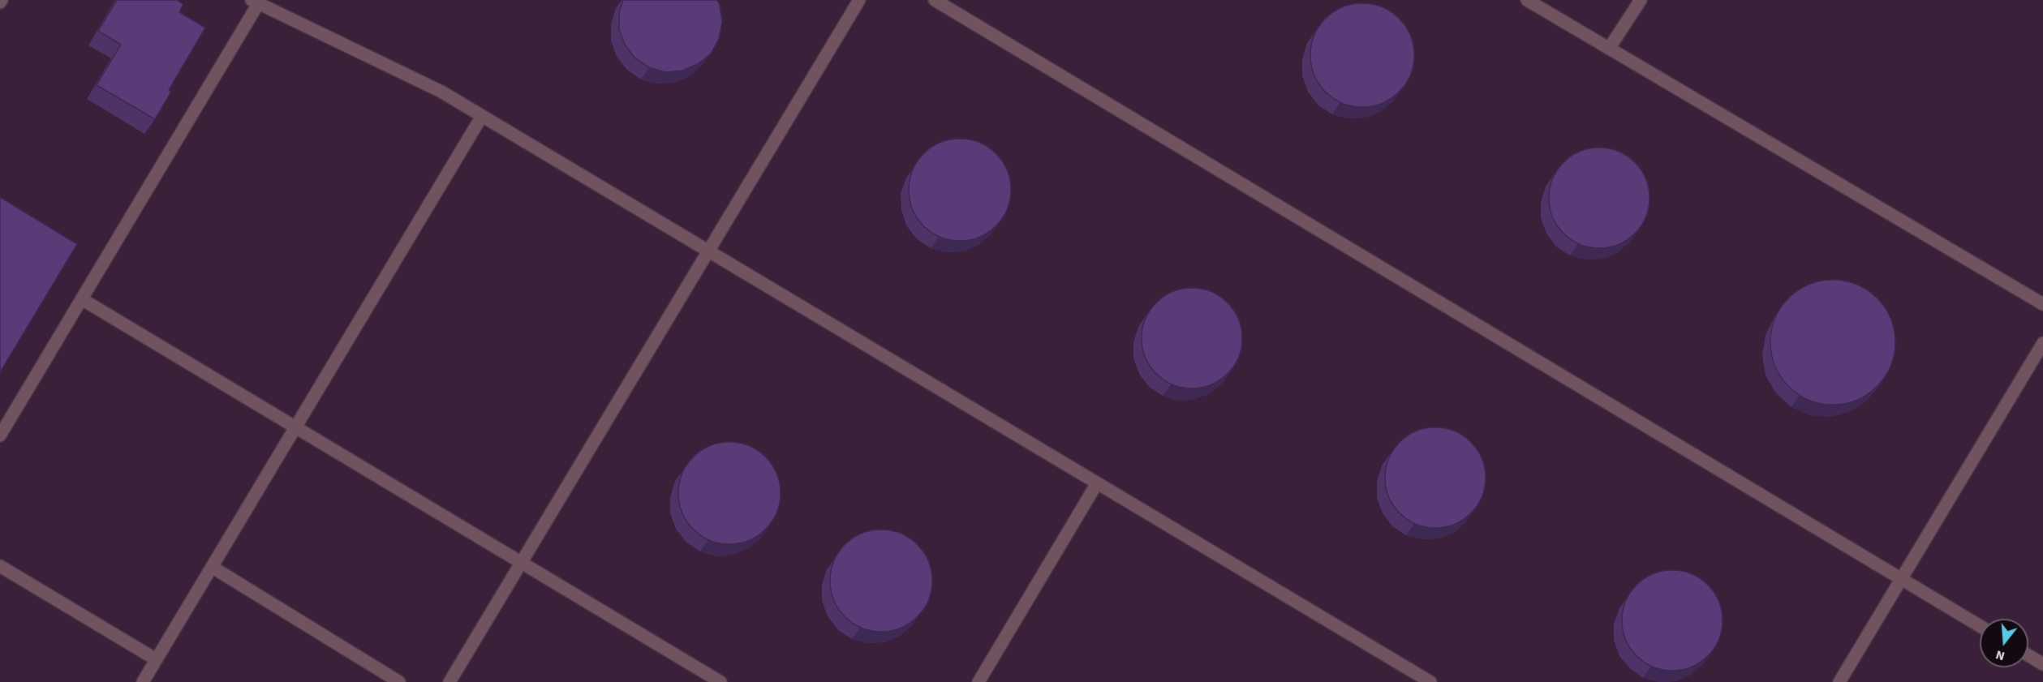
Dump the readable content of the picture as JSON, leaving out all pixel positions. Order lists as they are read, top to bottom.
{
  "north": "bottom"
}
